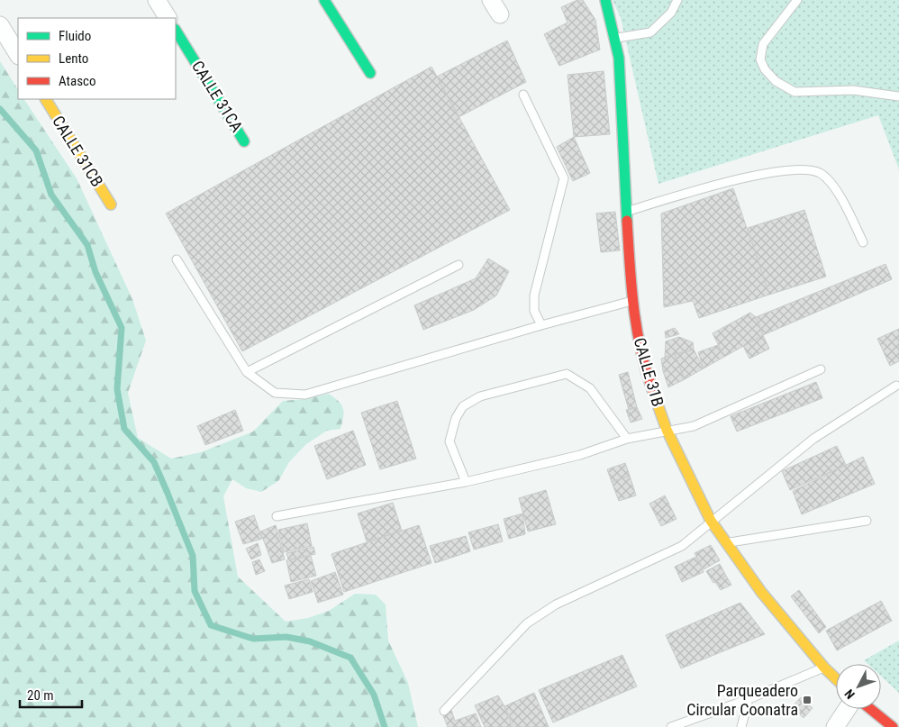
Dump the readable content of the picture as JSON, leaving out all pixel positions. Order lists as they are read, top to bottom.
{
  "streets": {
    "street": ["CALLE 31CA", "CALLE 31CB", "CALLE 31B"]
  },
  "places": {
    "transit": ["Parqueadero Circular Coonatra"]
  },
  "legend": ["Fluido", "Lento", "Atasco"],
  "scale_bar": "20 m",
  "north": "bottom left"
}
